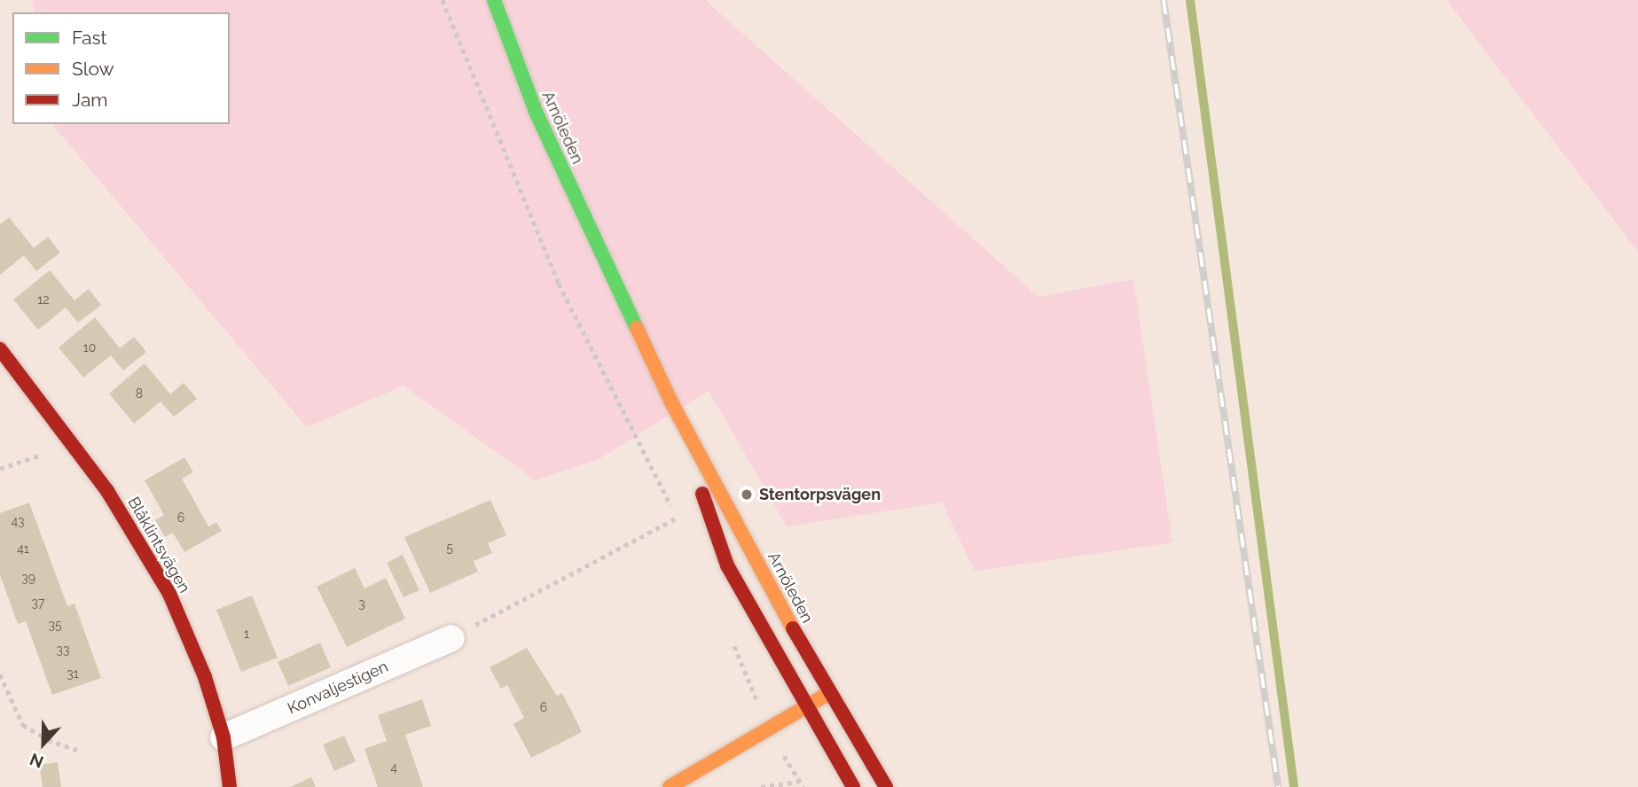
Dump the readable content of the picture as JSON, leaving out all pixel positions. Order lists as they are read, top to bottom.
{
  "streets": {
    "main road": ["Arnöleden", "Blåklintsvägen"],
    "street": ["Konvaljestigen"]
  },
  "crossings": [
    ["Blåklintsvägen", "Konvaljestigen"]
  ],
  "places": ["Stentorpsvägen"],
  "house_numbers": [
    "12",
    "10",
    "8",
    "6",
    "43",
    "5",
    "41",
    "39",
    "37",
    "3",
    "35",
    "1",
    "33",
    "31",
    "6",
    "4"
  ],
  "legend": ["Fast", "Slow", "Jam"],
  "north": "bottom"
}
